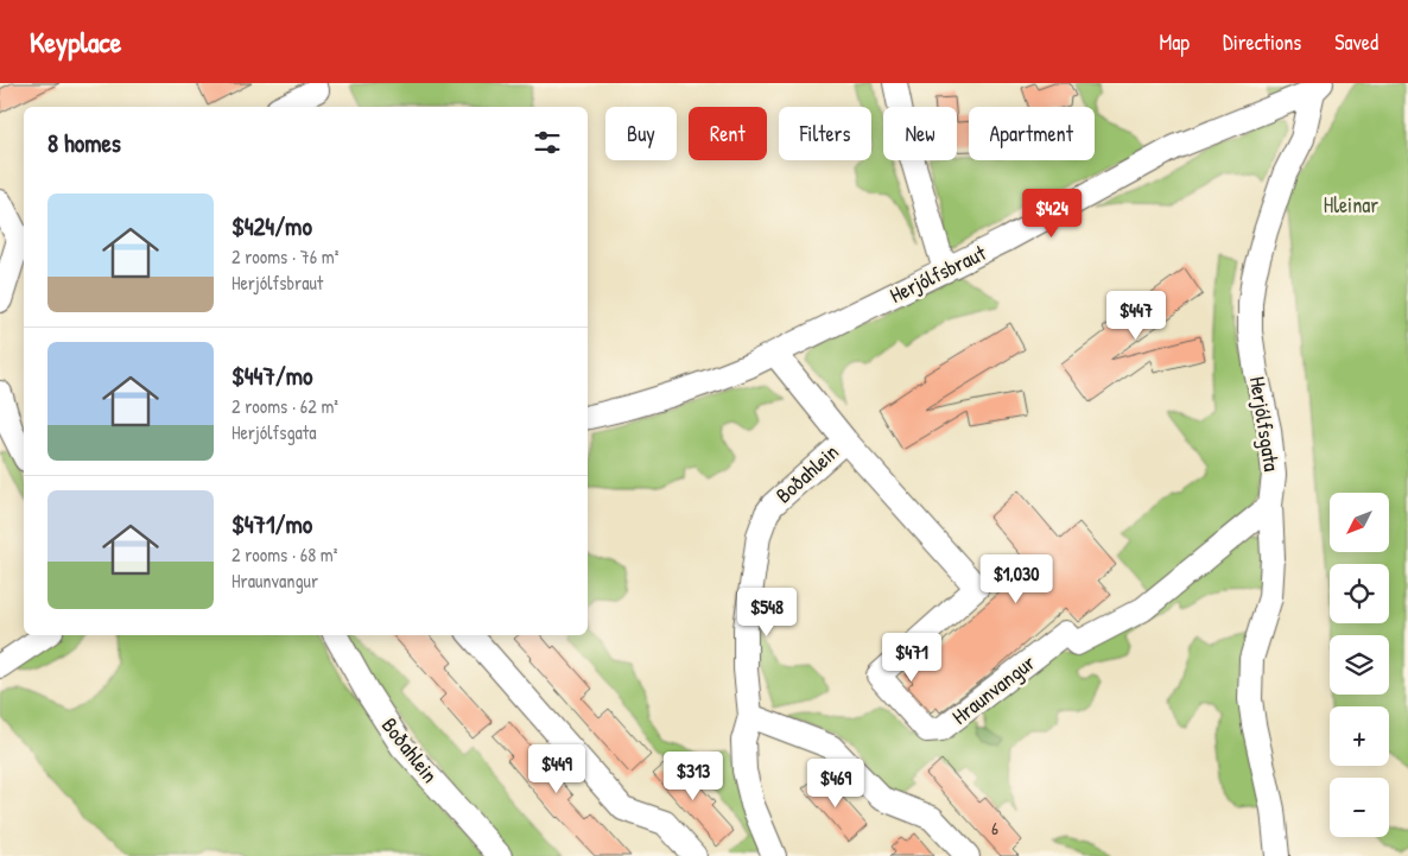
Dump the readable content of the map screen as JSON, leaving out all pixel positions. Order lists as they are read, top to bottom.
{
  "streets": {
    "street": [
      "Herjólfsbraut",
      "Herjólfsgata",
      "Boðahlein",
      "Hraunvangur"
    ]
  },
  "crossings": [
    ["Herjólfsbraut", "Herjólfsgata"],
    ["Herjólfsbraut", "Hraunvangur"],
    ["Herjólfsgata", "Hraunvangur"],
    ["Boðahlein", "Hraunvangur"]
  ],
  "parks": ["Hleinar"],
  "house_numbers": ["6"],
  "north": "bottom left",
  "page": {
    "header": "Keyplace",
    "nav": ["Map", "Directions", "Saved"],
    "chip": [
      "Buy",
      "Rent",
      "Filters",
      "New",
      "Apartment"
    ],
    "heading": "8 homes",
    "list": [
      {
        "name": "$424/mo",
        "note": "2 rooms · 76 m² · Herjólfsbraut"
      },
      {
        "name": "$447/mo",
        "note": "2 rooms · 62 m² · Herjólfsgata"
      },
      {
        "name": "$471/mo",
        "note": "2 rooms · 68 m² · Hraunvangur"
      }
    ],
    "price": [
      "$424",
      "$447",
      "$1,030",
      "$548",
      "$471",
      "$449",
      "$313",
      "$469"
    ],
    "map_buttons": ["+", "−"]
  }
}
